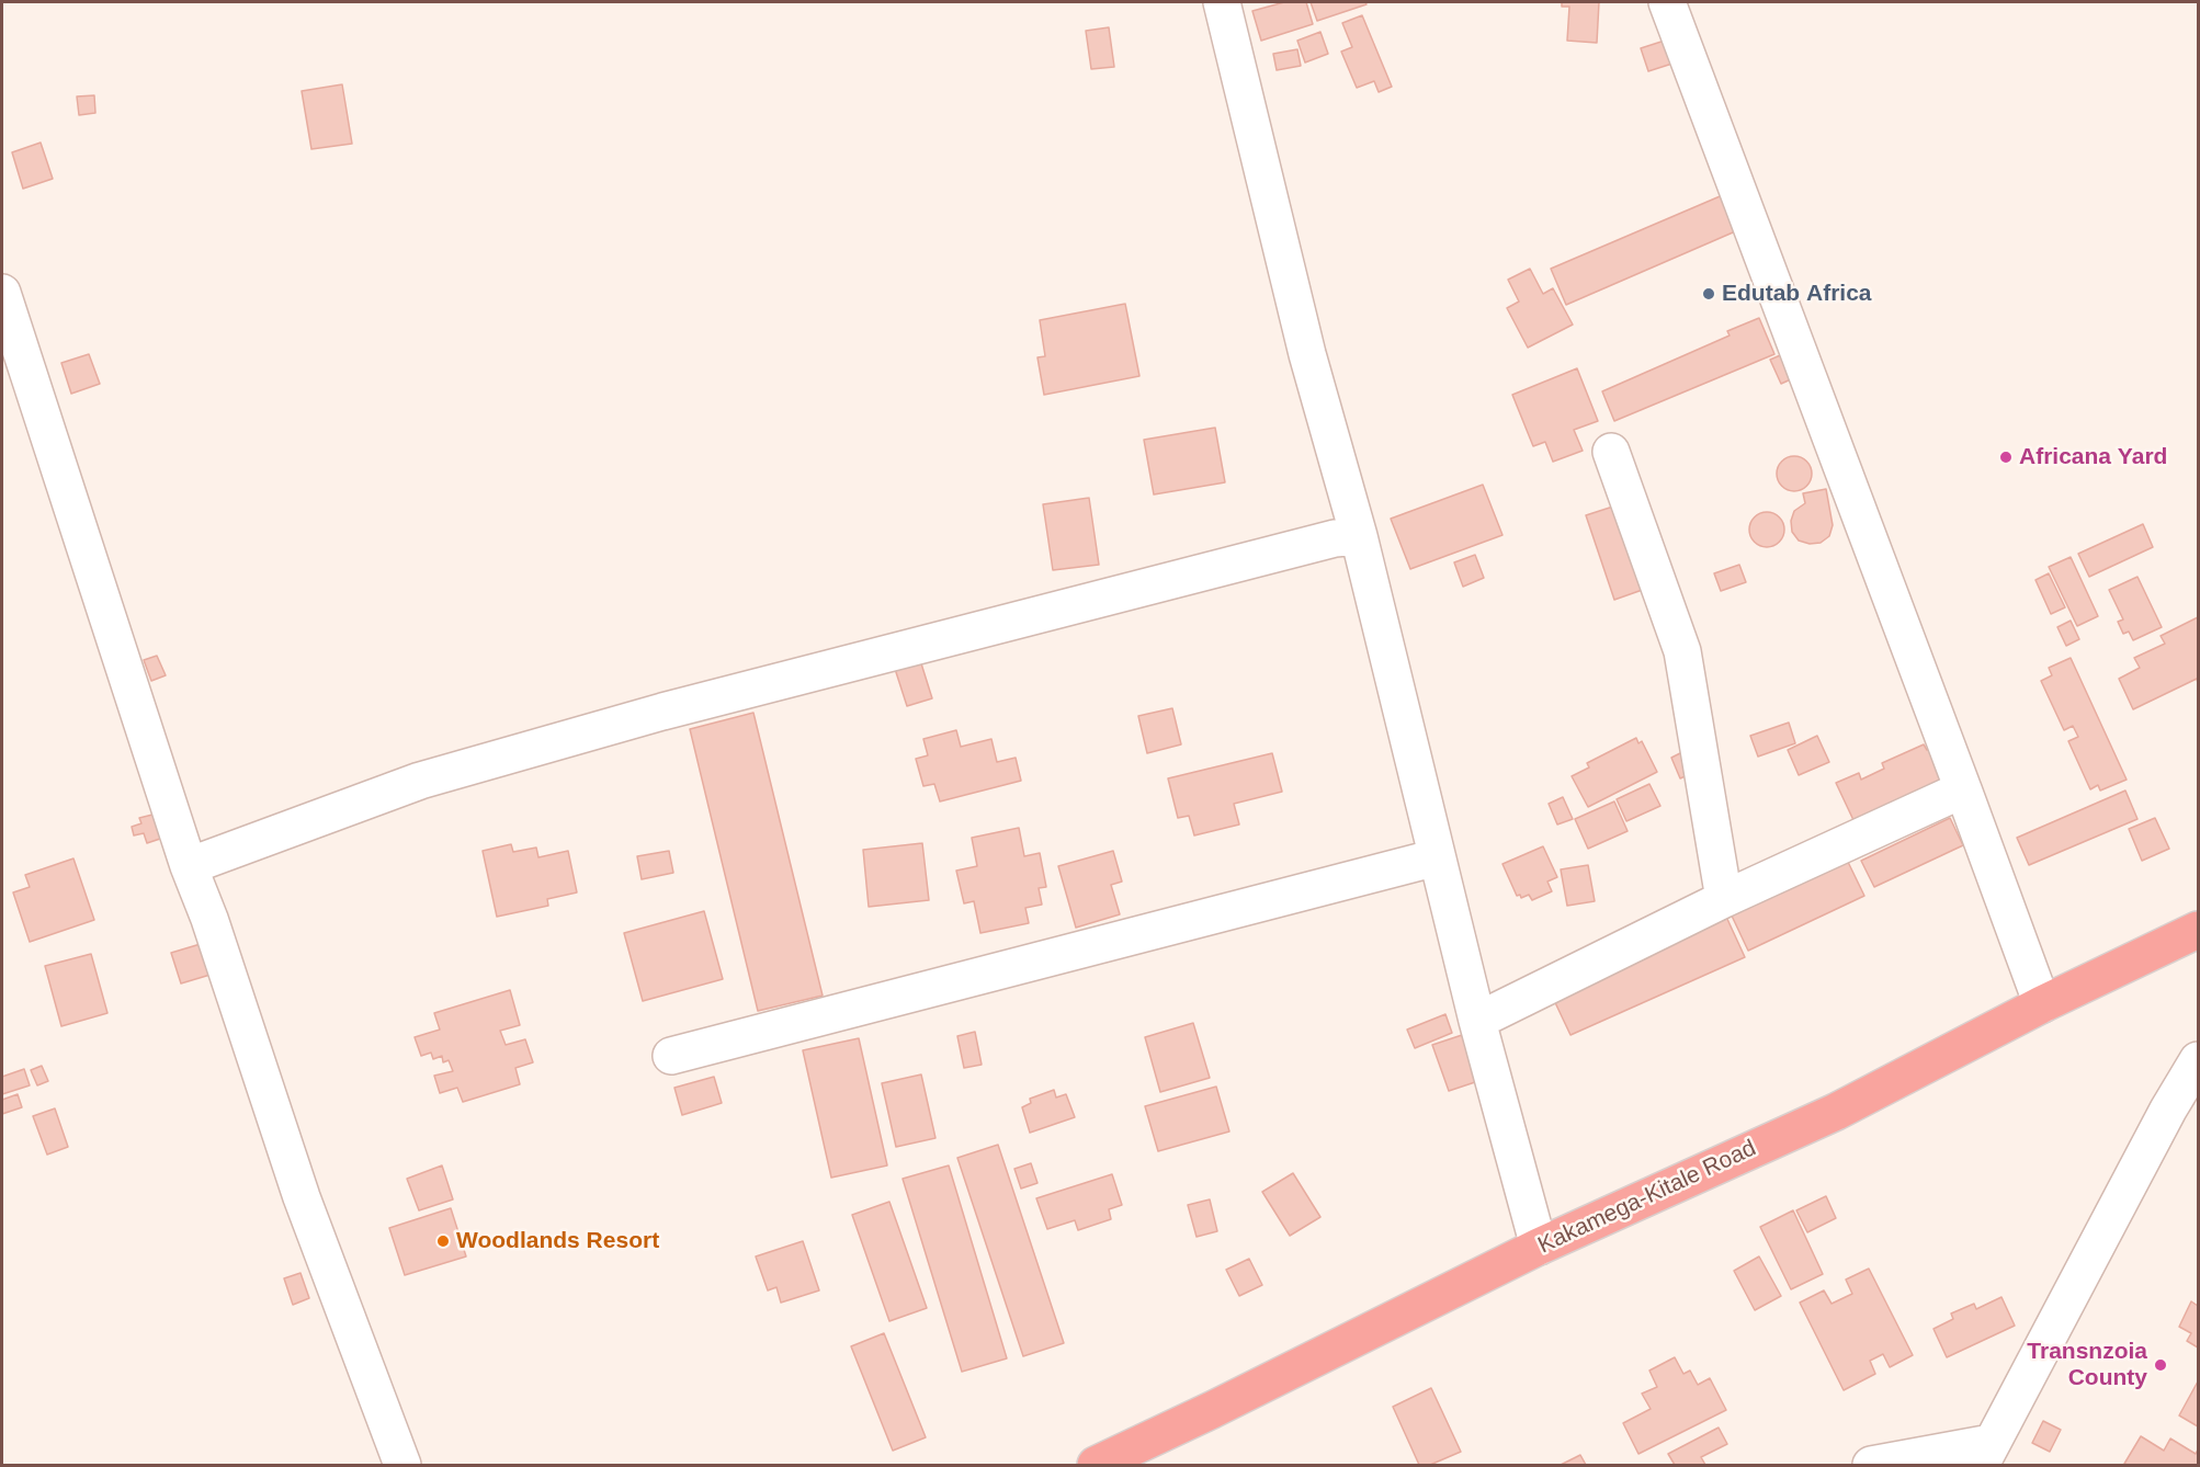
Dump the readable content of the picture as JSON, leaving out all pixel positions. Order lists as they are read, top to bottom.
{
  "streets": {
    "highway": ["Kakamega-Kitale Road"]
  },
  "places": [
    "Edutab Africa",
    "Africana Yard",
    "Woodlands Resort",
    "Transnzoia County"
  ]
}
